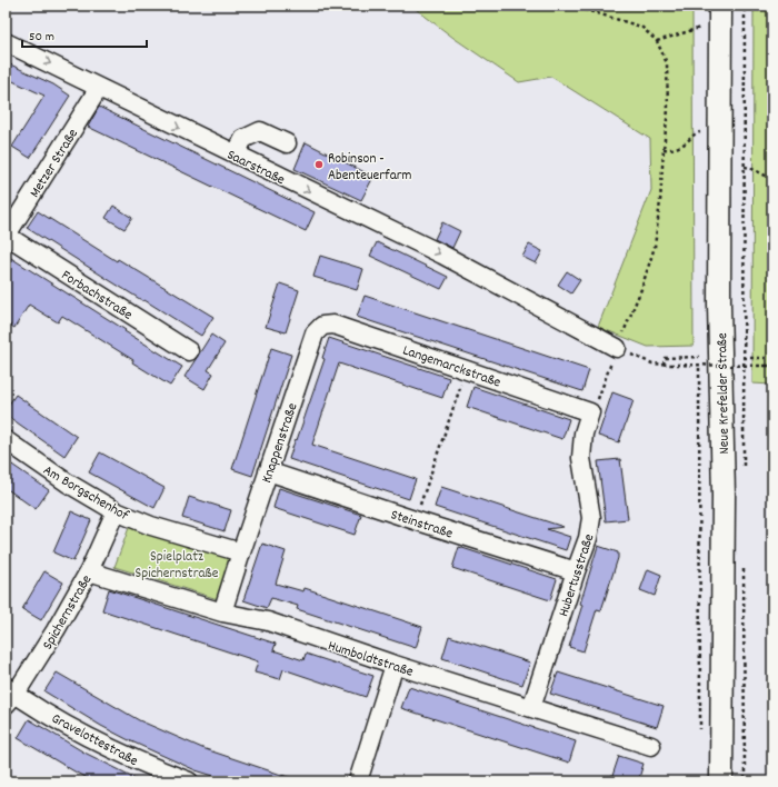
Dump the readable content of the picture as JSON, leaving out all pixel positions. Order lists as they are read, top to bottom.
{
  "streets": {
    "main road": ["Neue Krefelder Straße"],
    "street": [
      "Metzer Straße",
      "Saarstraße",
      "Forbachstraße",
      "Langemarckstraße",
      "Knappenstraße",
      "Am Borgschenhof",
      "Steinstraße",
      "Hubertusstraße",
      "Spichernstraße",
      "Humboldtstraße",
      "Gravelottestraße"
    ]
  },
  "crossings": [
    ["Metzer Straße", "Saarstraße"],
    ["Metzer Straße", "Forbachstraße"],
    ["Langemarckstraße", "Knappenstraße"],
    ["Langemarckstraße", "Hubertusstraße"],
    ["Knappenstraße", "Am Borgschenhof"],
    ["Knappenstraße", "Steinstraße"],
    ["Am Borgschenhof", "Spichernstraße"],
    ["Steinstraße", "Hubertusstraße"],
    ["Hubertusstraße", "Humboldtstraße"],
    ["Spichernstraße", "Humboldtstraße"],
    ["Spichernstraße", "Gravelottestraße"]
  ],
  "one_way": ["Saarstraße"],
  "parks": ["Spielplatz Spichernstraße"],
  "places": ["Robinson - Abenteuerfarm"],
  "scale_bar": "50 m"
}
